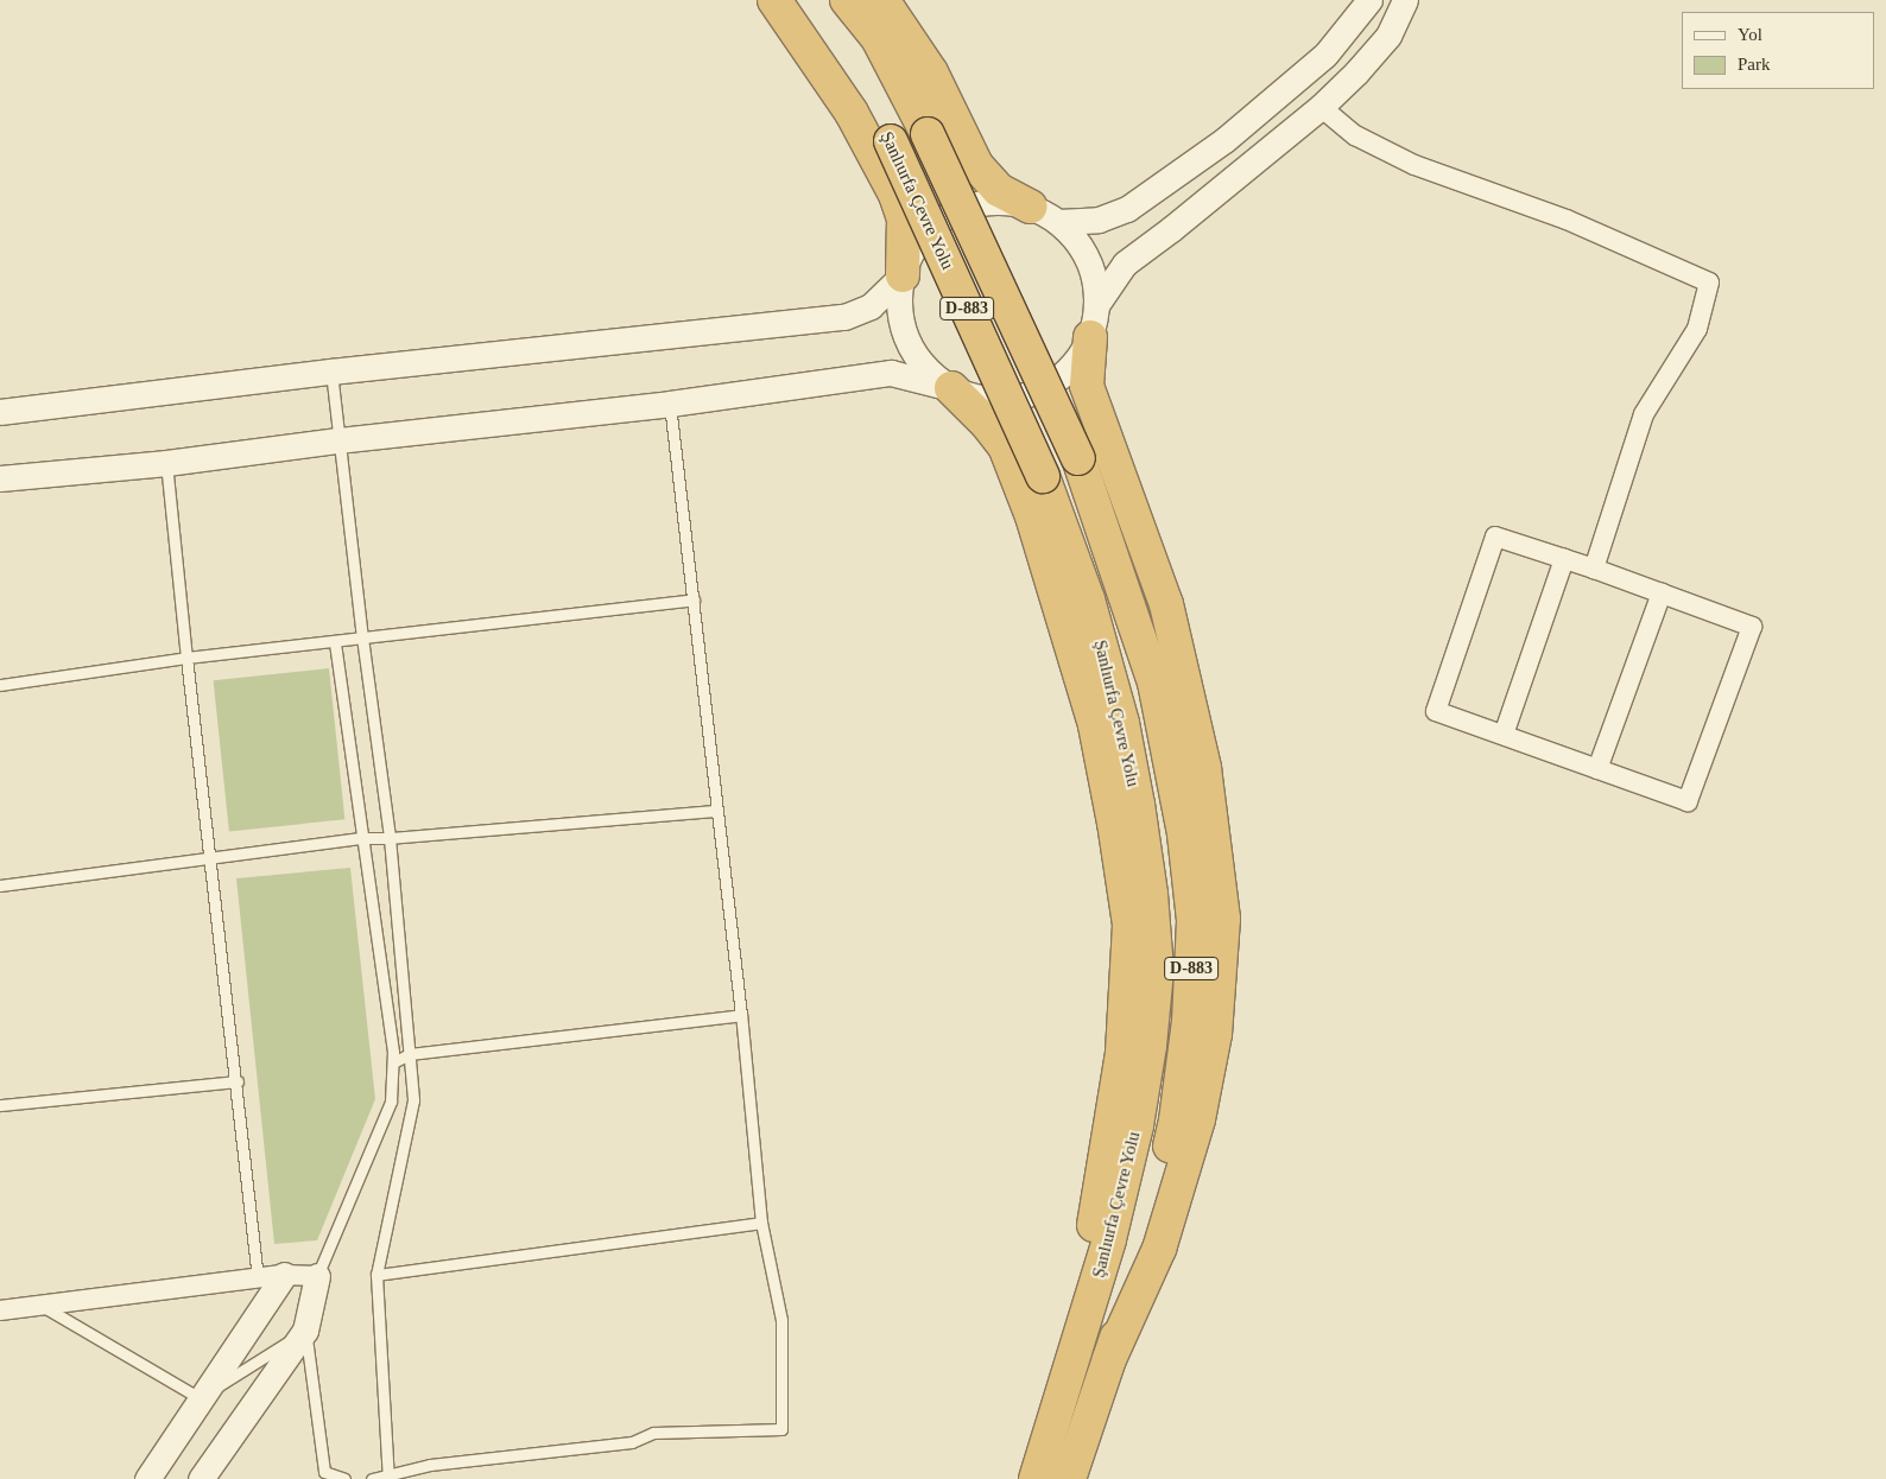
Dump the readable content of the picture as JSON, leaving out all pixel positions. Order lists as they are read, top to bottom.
{
  "streets": {
    "highway": ["Şanlıurfa Çevre Yolu", "D-883"]
  },
  "legend": ["Yol", "Park"]
}
